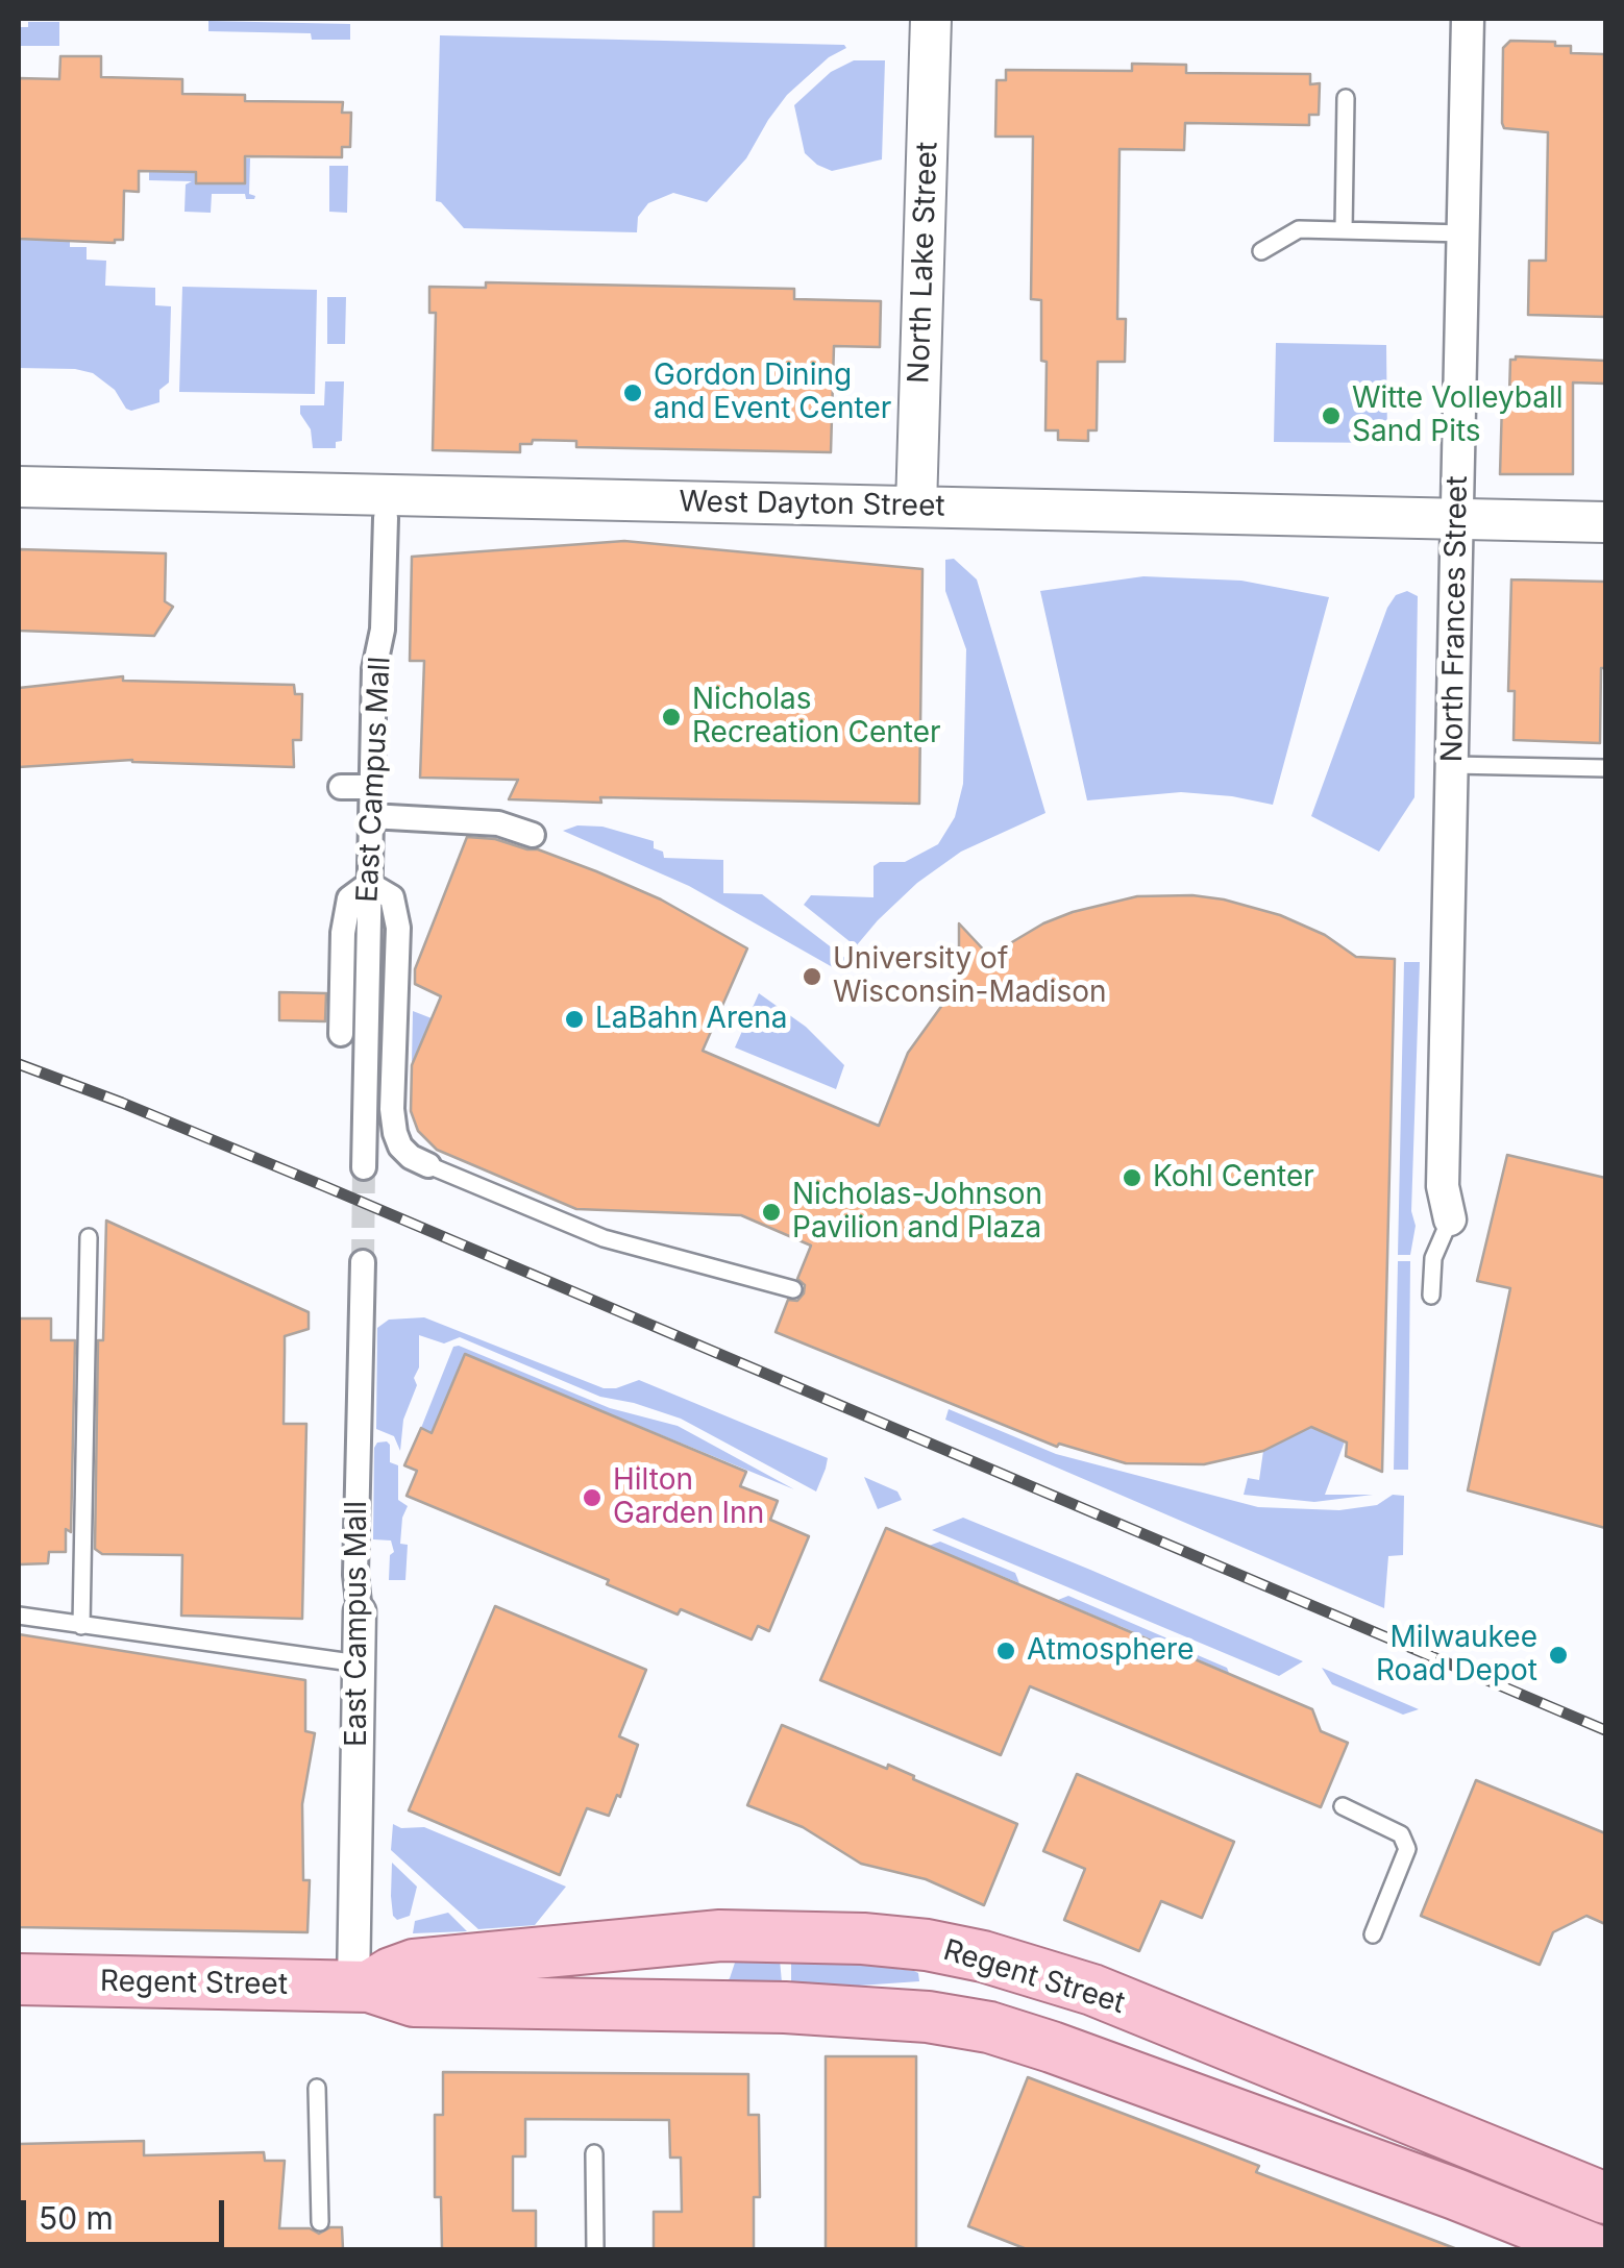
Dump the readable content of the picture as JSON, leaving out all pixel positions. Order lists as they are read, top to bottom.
{
  "streets": {
    "main road": ["Regent Street"],
    "street": [
      "North Lake Street",
      "West Dayton Street",
      "North Frances Street",
      "East Campus Mall"
    ]
  },
  "crossings": [
    ["North Lake Street", "West Dayton Street"],
    ["West Dayton Street", "North Frances Street"],
    ["East Campus Mall", "Regent Street"]
  ],
  "places": [
    "Gordon Dining and Event Center",
    "Witte Volleyball Sand Pits",
    "Nicholas Recreation Center",
    "University of Wisconsin-Madison",
    "LaBahn Arena",
    "Kohl Center",
    "Nicholas-Johnson Pavilion and Plaza",
    "Hilton Garden Inn",
    "Atmosphere",
    "Milwaukee Road Depot"
  ],
  "scale_bar": "50 m"
}
